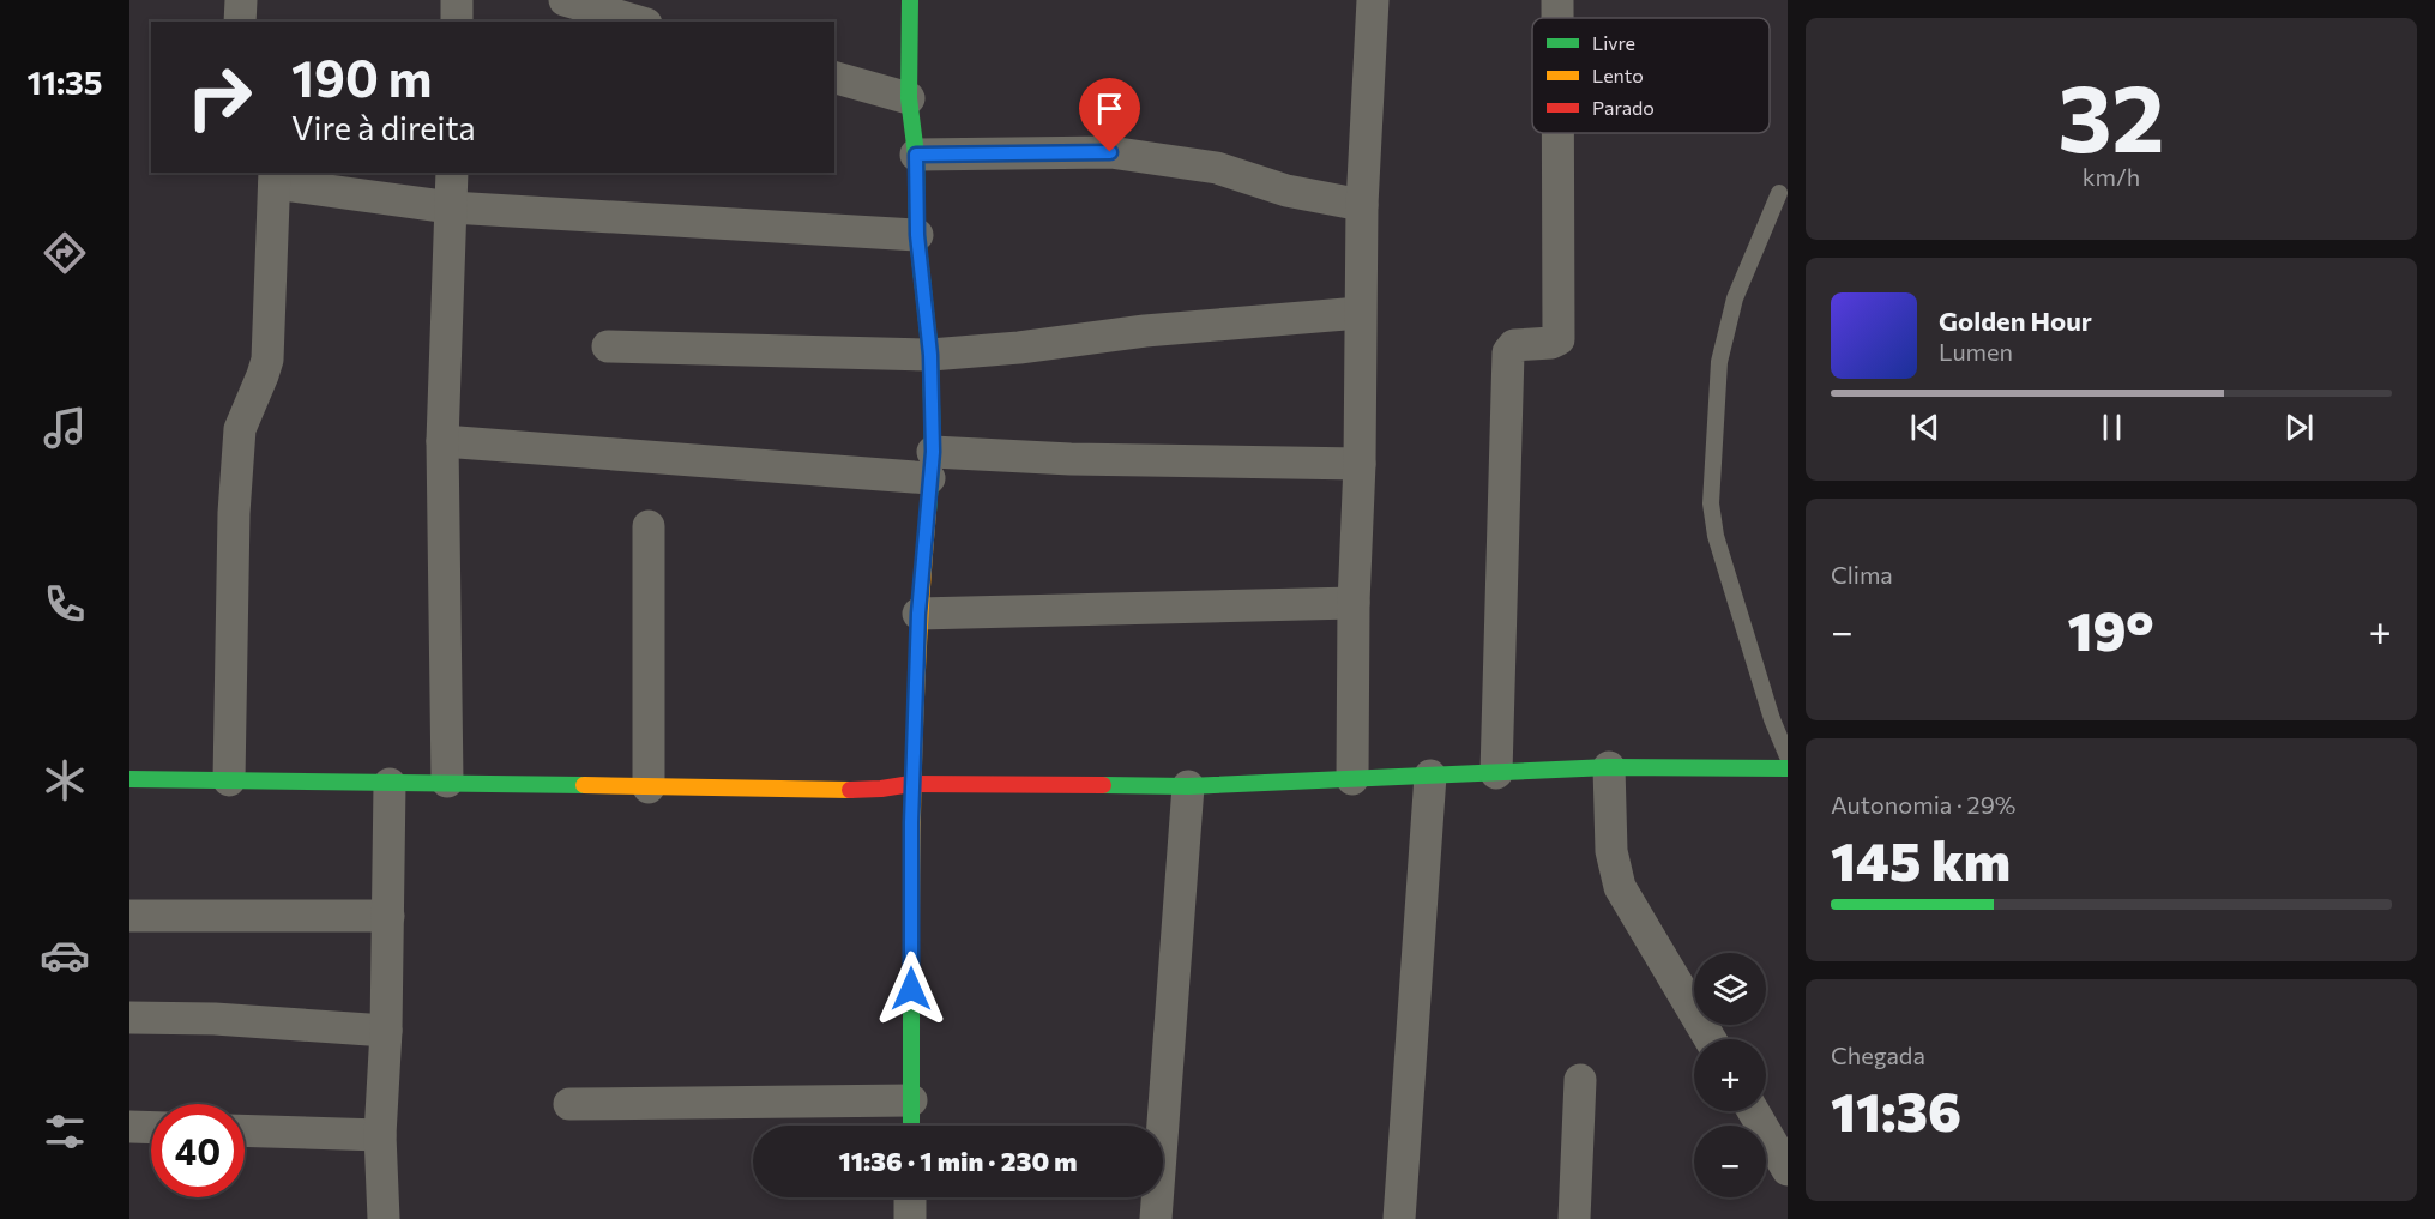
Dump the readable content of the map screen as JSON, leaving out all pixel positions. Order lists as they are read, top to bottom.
{
  "legend": ["Livre", "Lento", "Parado"],
  "page": {
    "tabs": "11:35",
    "tile": [
      ["32", "km/h"],
      "Clima",
      ["Autonomia · 29%", "145 km"],
      ["Chegada", "11:36"]
    ],
    "turn": ["190 m", "Vire à direita"],
    "song": ["Golden Hour", "Lumen"],
    "heat": ["−", "19°", "+"],
    "map_buttons": ["+", "−"],
    "limit": "40",
    "trip": "11:36 · 1 min · 230 m"
  }
}
